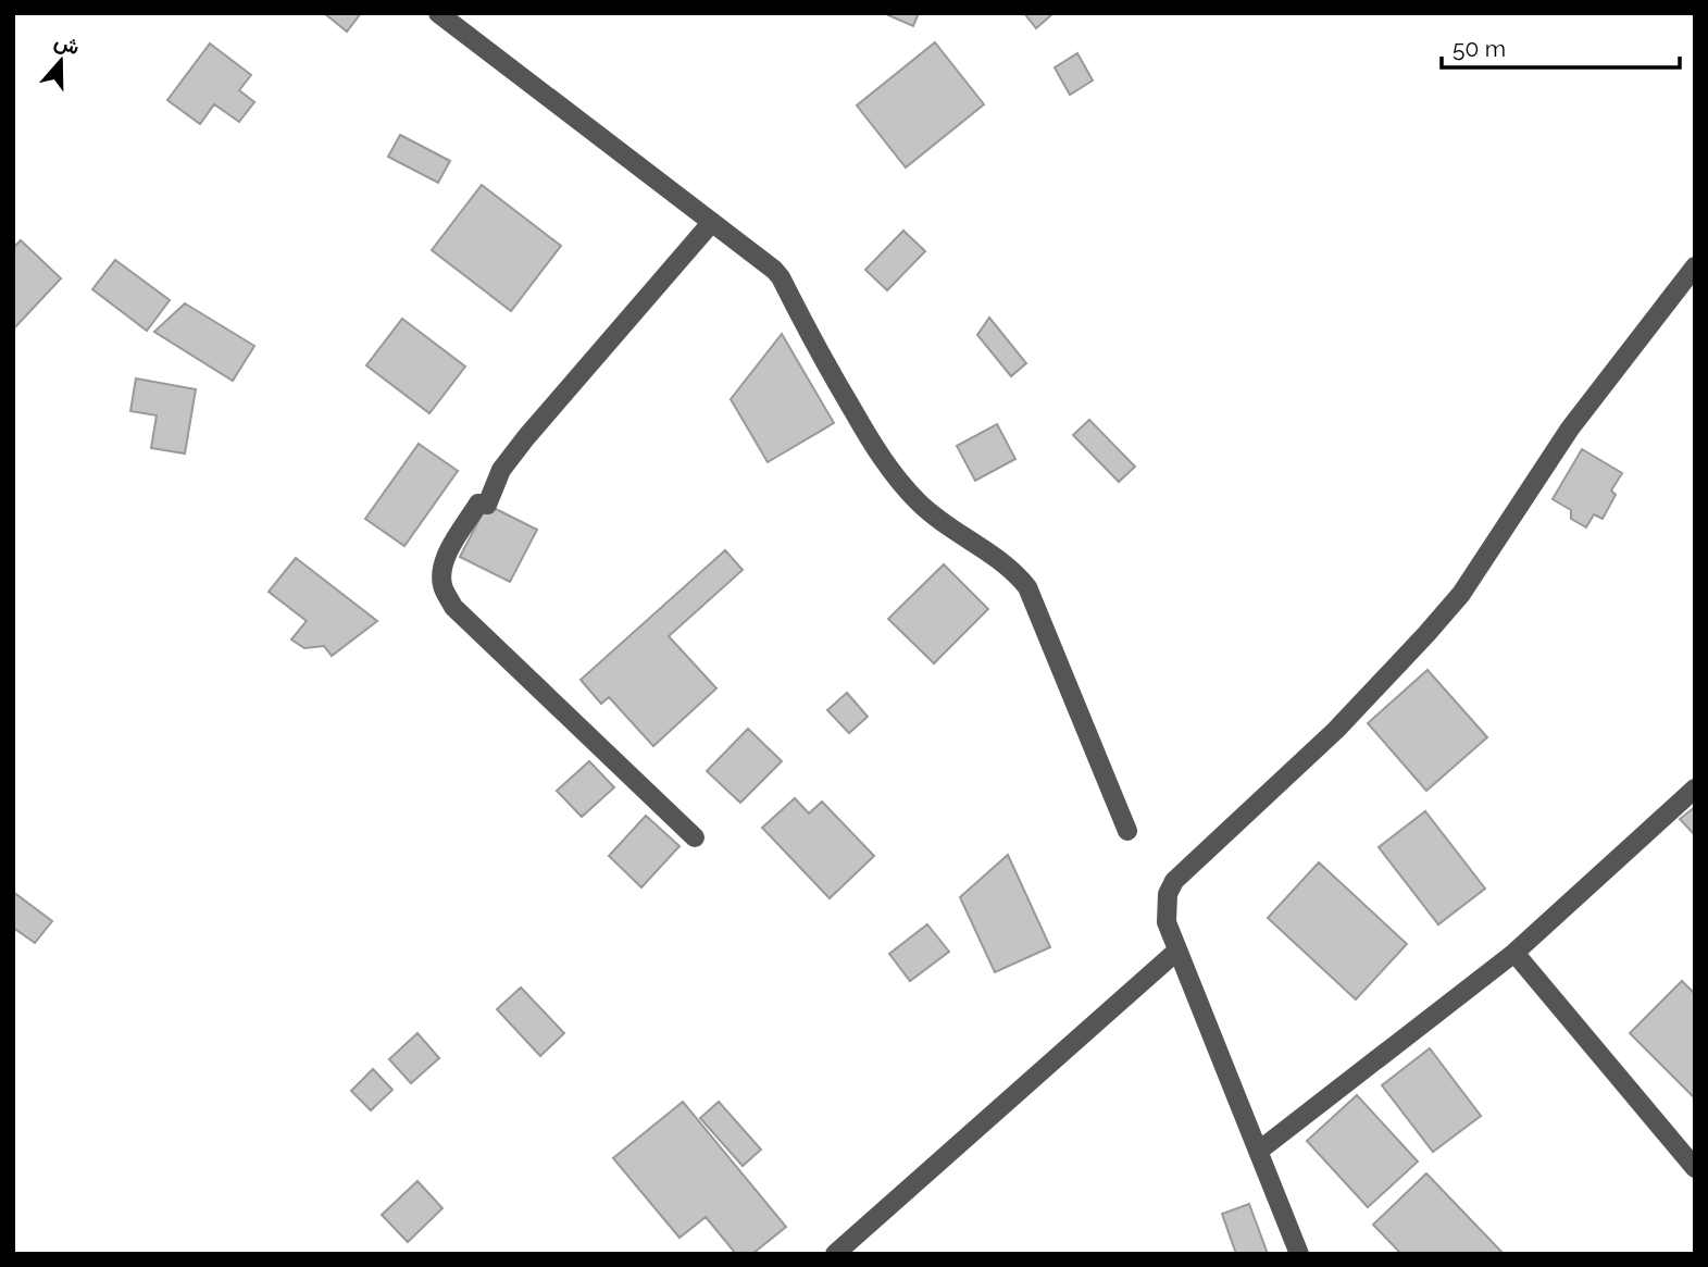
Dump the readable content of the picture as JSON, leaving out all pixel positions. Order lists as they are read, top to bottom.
{
  "scale_bar": "50 m",
  "north": "top"
}
